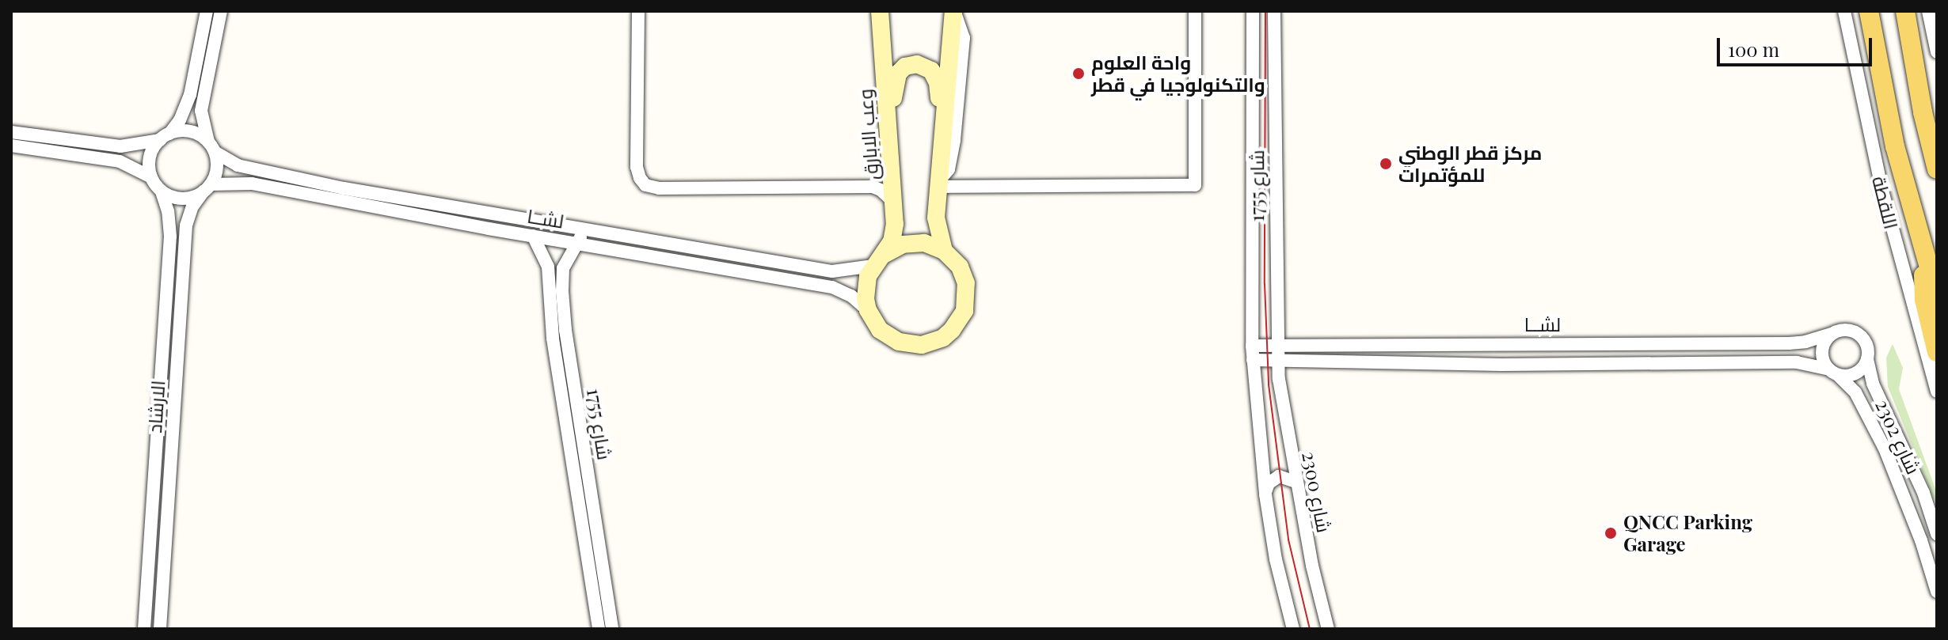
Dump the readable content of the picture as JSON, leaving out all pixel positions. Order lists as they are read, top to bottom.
{
  "streets": {
    "main road": ["اللقطة"],
    "street": [
      "وعب الابارق",
      "شارع 1755",
      "لشــا",
      "الارشاد",
      "شارع 2302",
      "شارع 2300"
    ]
  },
  "crossings": [
    ["وعب الابارق", "لشــا"],
    ["شارع 1755", "لشــا"],
    ["شارع 1755", "شارع 2300"],
    ["لشــا", "الارشاد"],
    ["لشــا", "شارع 2302"]
  ],
  "places": ["واحة العلوم والتكنولوجيا في قطر", "مركز قطر الوطني للمؤتمرات", "QNCC Parking Garage"],
  "scale_bar": "100 m"
}
